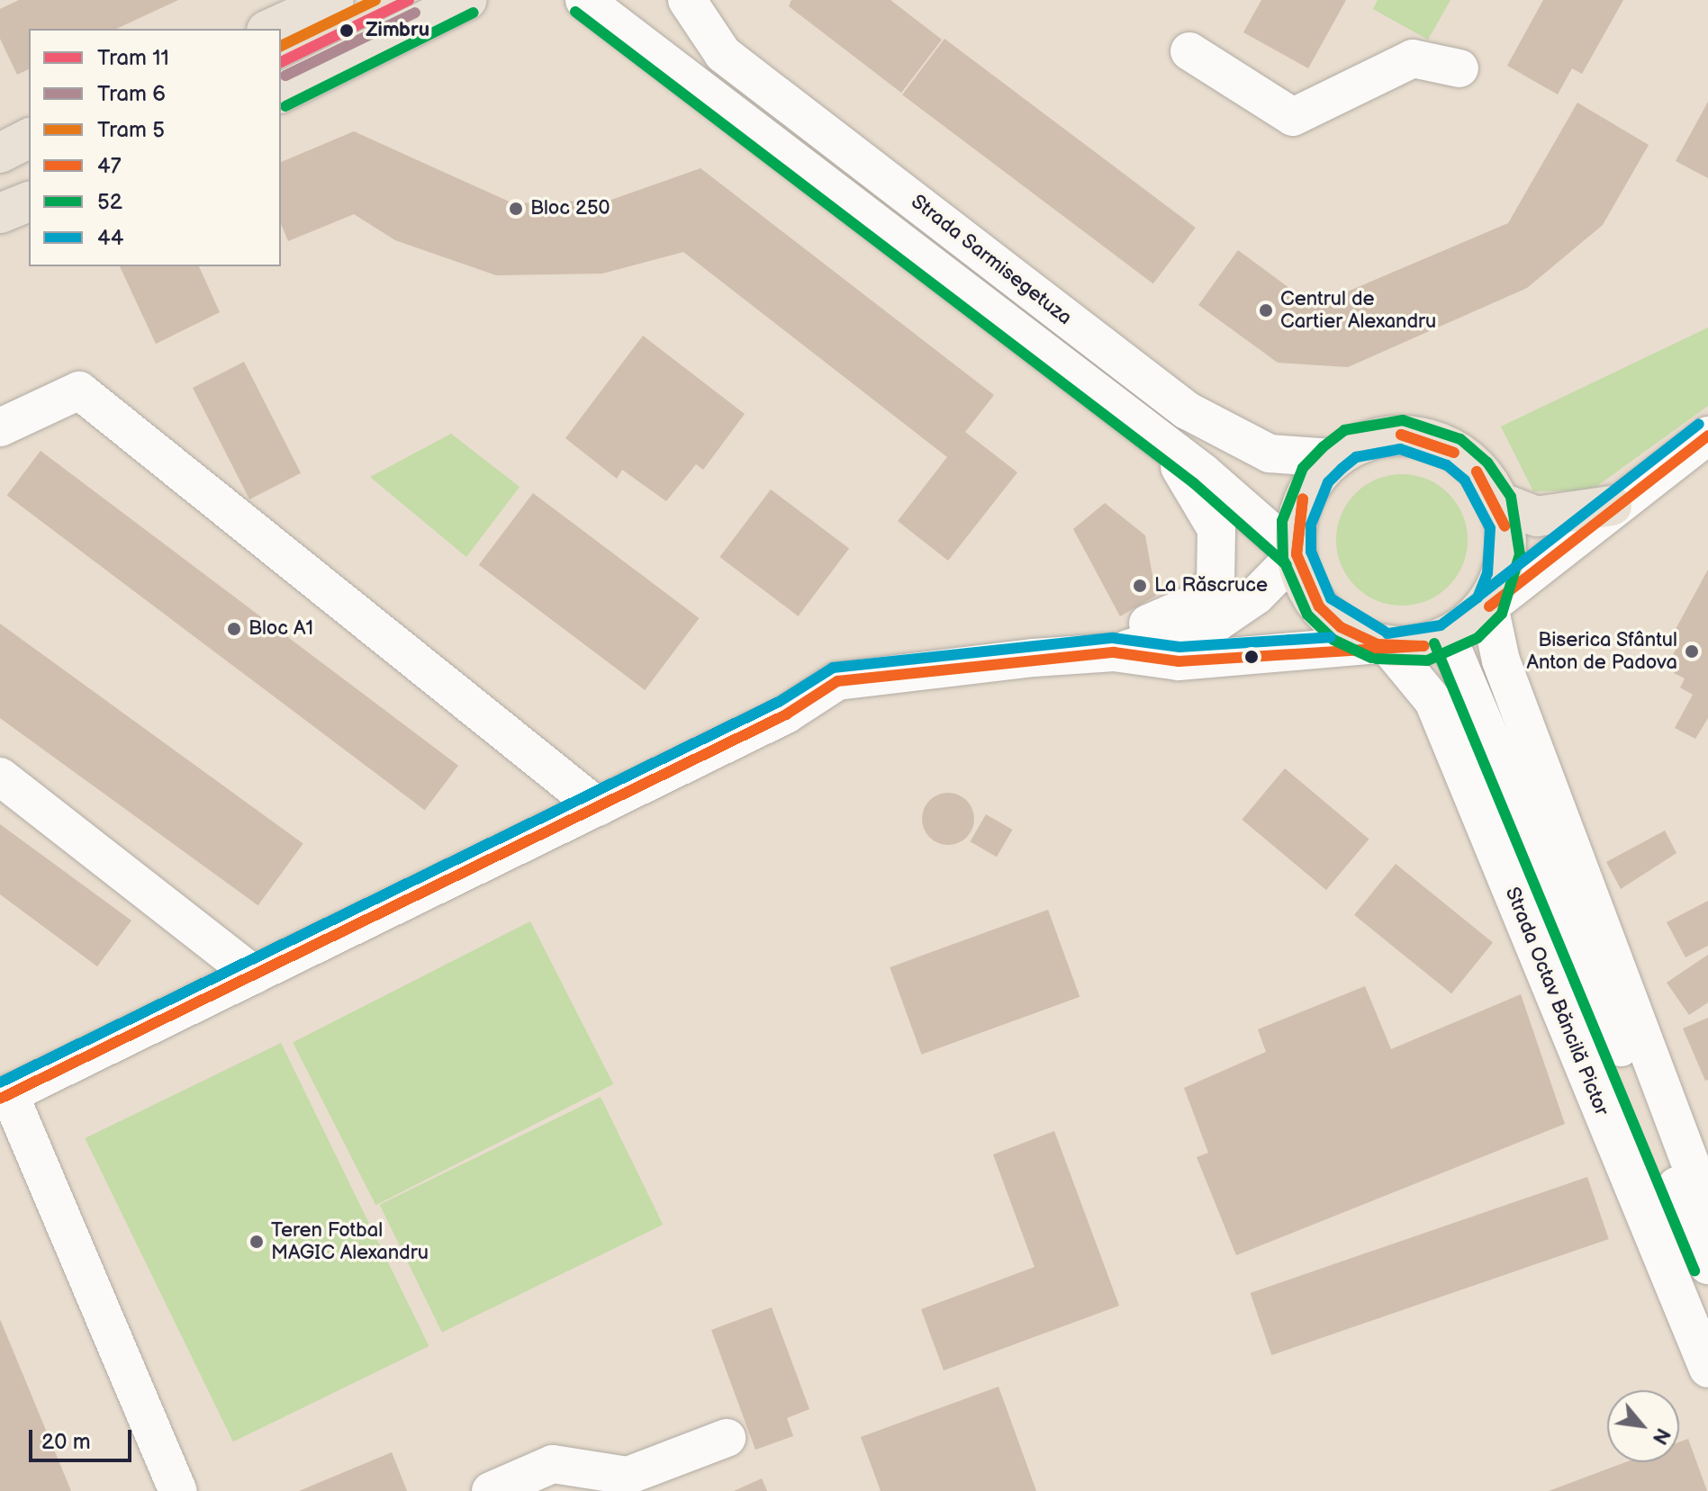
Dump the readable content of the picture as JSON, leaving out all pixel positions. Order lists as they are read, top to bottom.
{
  "streets": {
    "street": ["Strada Sarmisegetuza", "Strada Octav Băncilă Pictor"]
  },
  "crossings": [
    ["Strada Sarmisegetuza", "Strada Octav Băncilă Pictor"]
  ],
  "places": [
    "Zimbru",
    "Bloc 250",
    "Centrul de Cartier Alexandru",
    "La Răscruce",
    "Bloc A1",
    "Biserica Sfântul Anton de Padova",
    "Teren Fotbal MAGIC Alexandru"
  ],
  "lines": [
    "tram line 11",
    "tram line 5",
    "transit line 52",
    "tram line 6",
    "transit line 44",
    "transit line 47"
  ],
  "legend": [
    "Tram 11",
    "Tram 6",
    "Tram 5",
    "47",
    "52",
    "44"
  ],
  "scale_bar": "20 m",
  "north": "bottom right"
}
